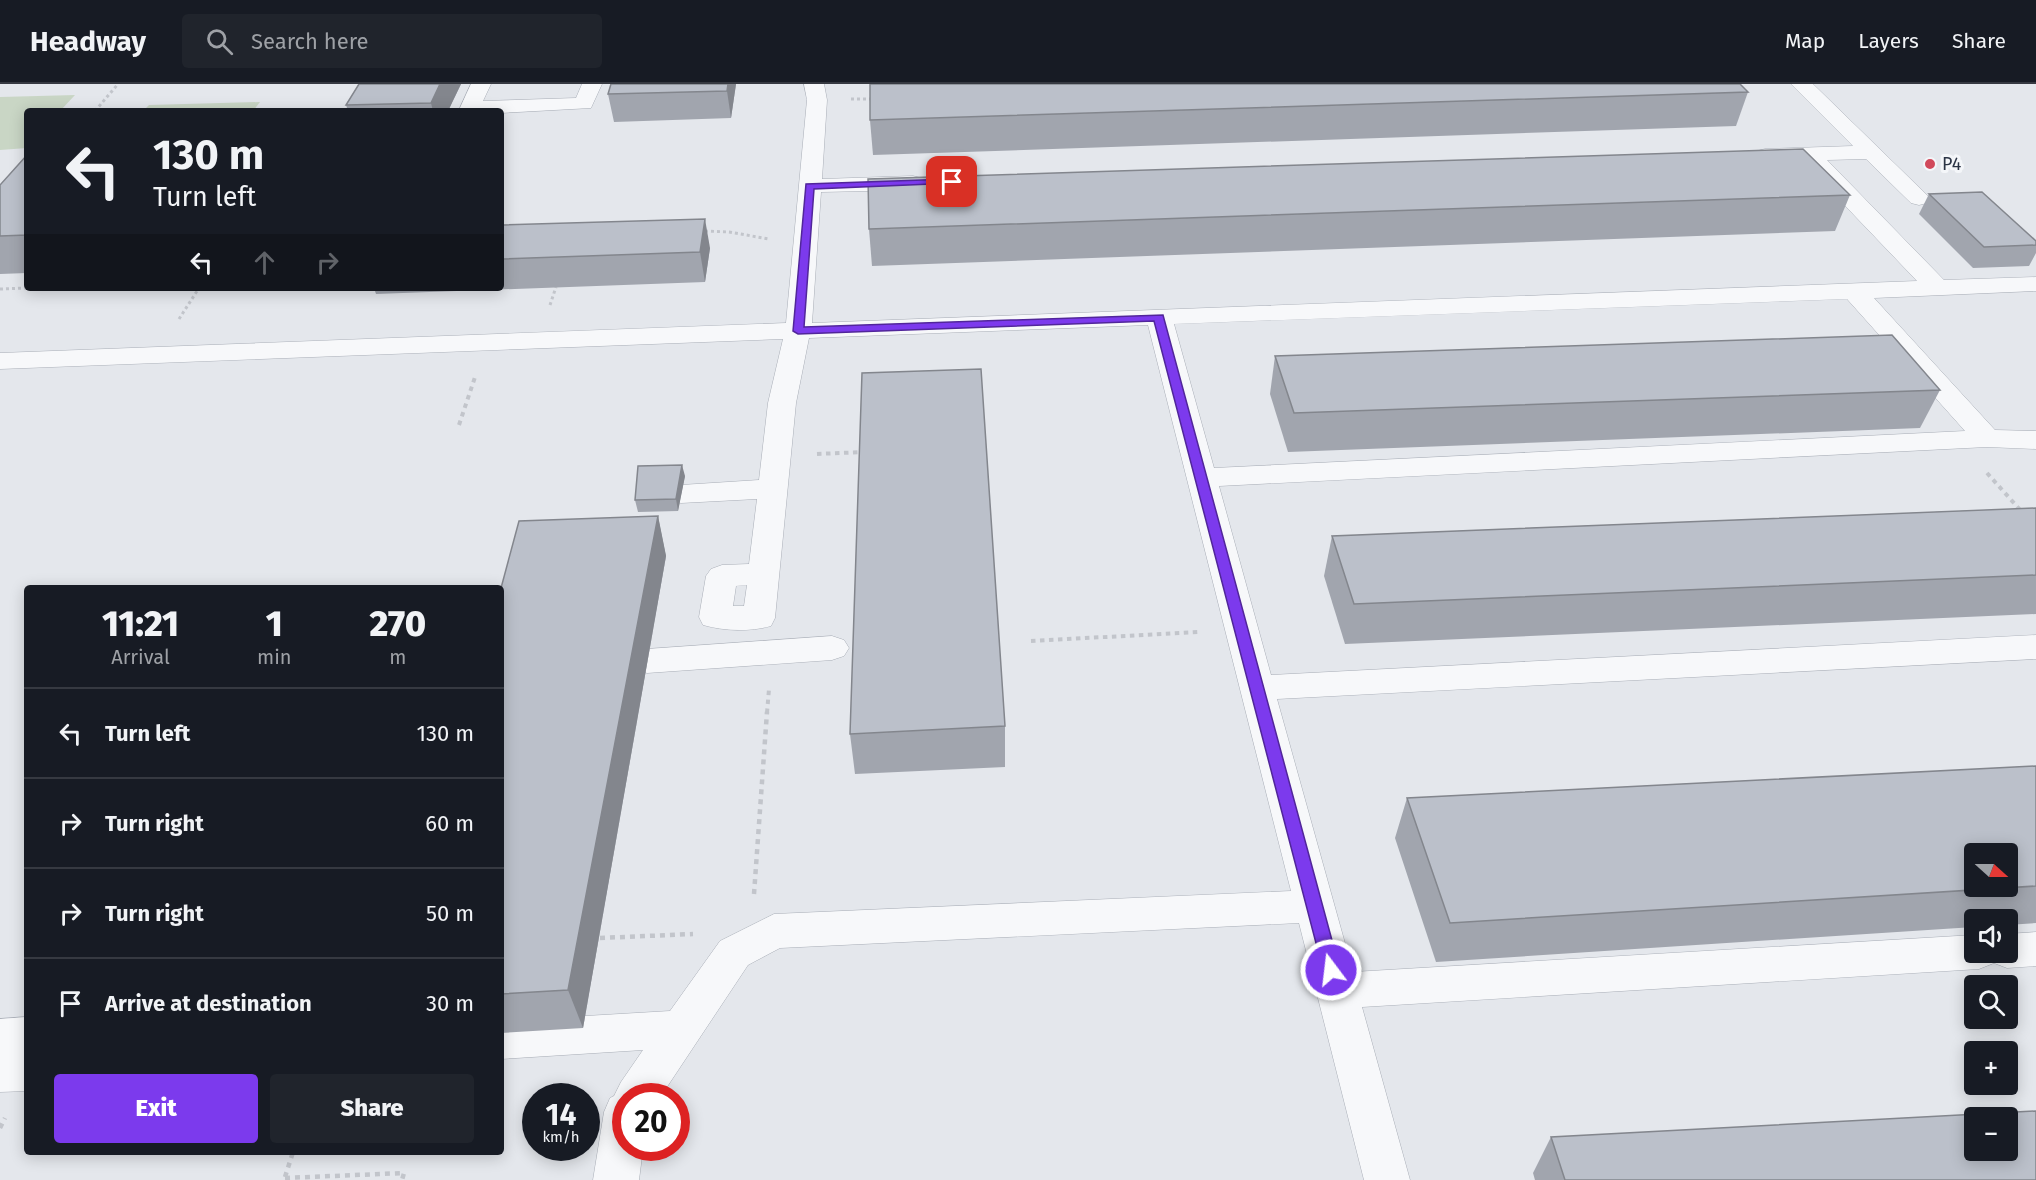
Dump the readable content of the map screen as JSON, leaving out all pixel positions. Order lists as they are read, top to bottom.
{
  "places": ["P4"],
  "north": "right",
  "page": {
    "header": "Headway",
    "search": "Search here",
    "nav": ["Map", "Layers", "Share"],
    "turn": ["130 m", "Turn left"],
    "eta": [
      "11:21",
      "Arrival",
      "1",
      "min",
      "270",
      "m"
    ],
    "list": [
      {
        "name": "Turn left",
        "value": "130 m"
      },
      {
        "name": "Turn right",
        "value": "60 m"
      },
      {
        "name": "Turn right",
        "value": "50 m"
      },
      {
        "name": "Arrive at destination",
        "value": "30 m"
      }
    ],
    "map_buttons": ["+", "−"],
    "buttons": ["Exit", "Share"],
    "speed": "14 km/h",
    "limit": "20"
  }
}
